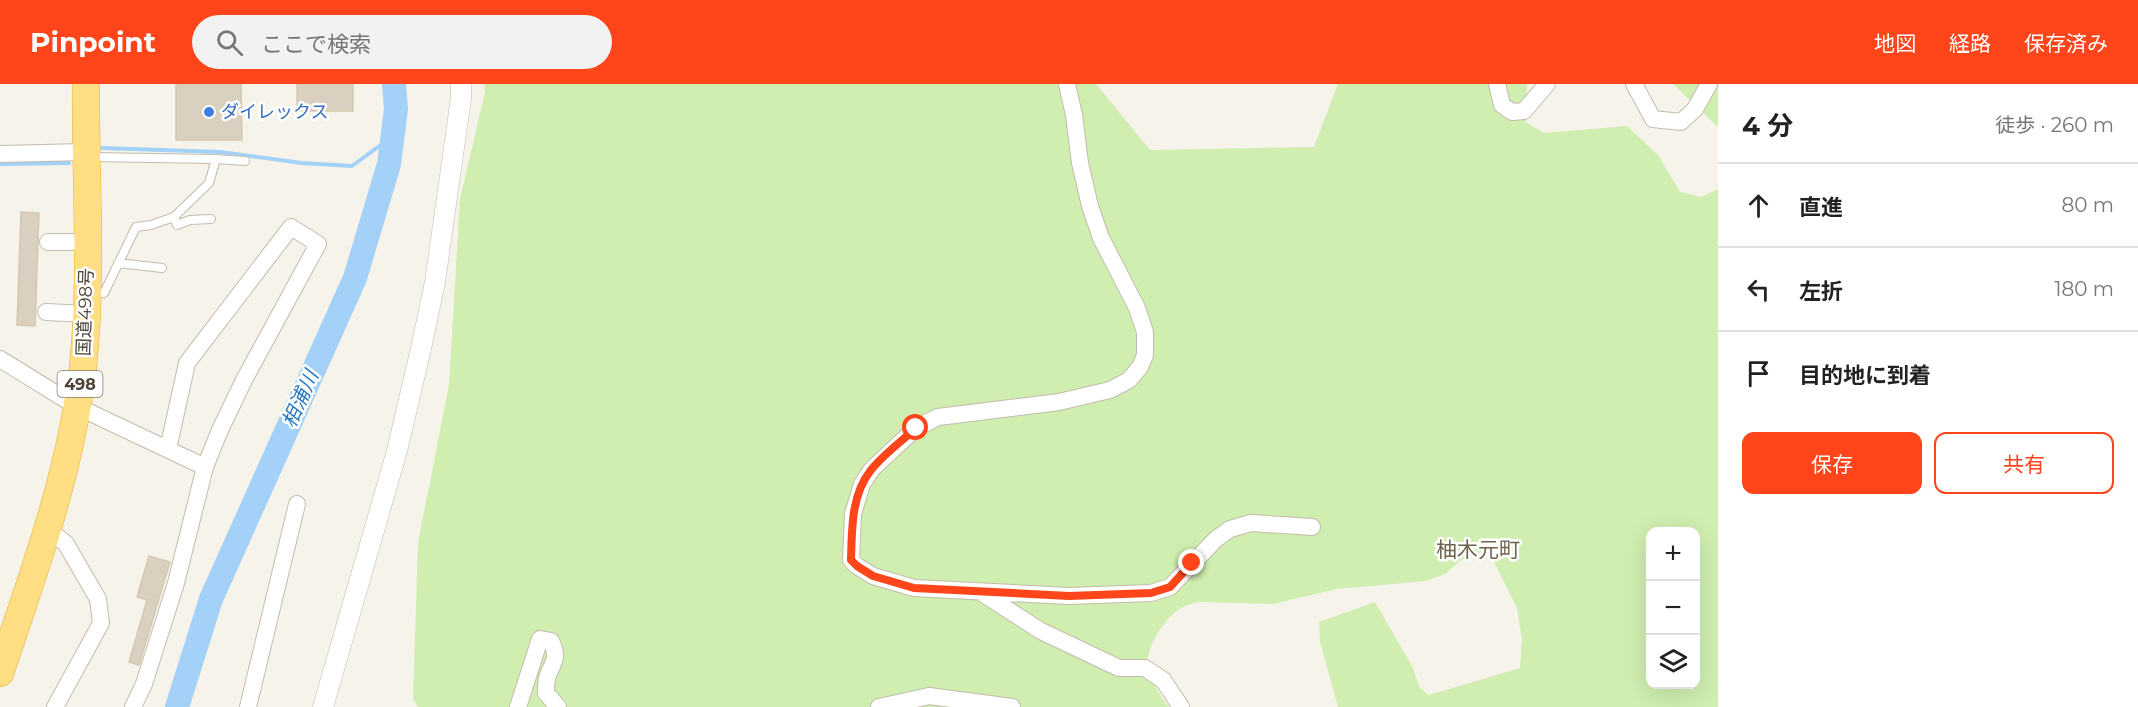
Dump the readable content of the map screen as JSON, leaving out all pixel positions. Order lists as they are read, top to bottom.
{
  "streets": {
    "highway": ["国道498号", "498"]
  },
  "districts": ["柚木元町"],
  "water": ["相浦川"],
  "places": ["ダイレックス"],
  "page": {
    "header": "Pinpoint",
    "search": "ここで検索",
    "nav": ["地図", "経路", "保存済み"],
    "heading": ["4 分", "徒歩 · 260 m"],
    "list": [
      ["直進", "80 m"],
      ["左折", "180 m"],
      "目的地に到着"
    ],
    "buttons": ["保存", "共有"],
    "map_buttons": ["+", "−"]
  }
}
